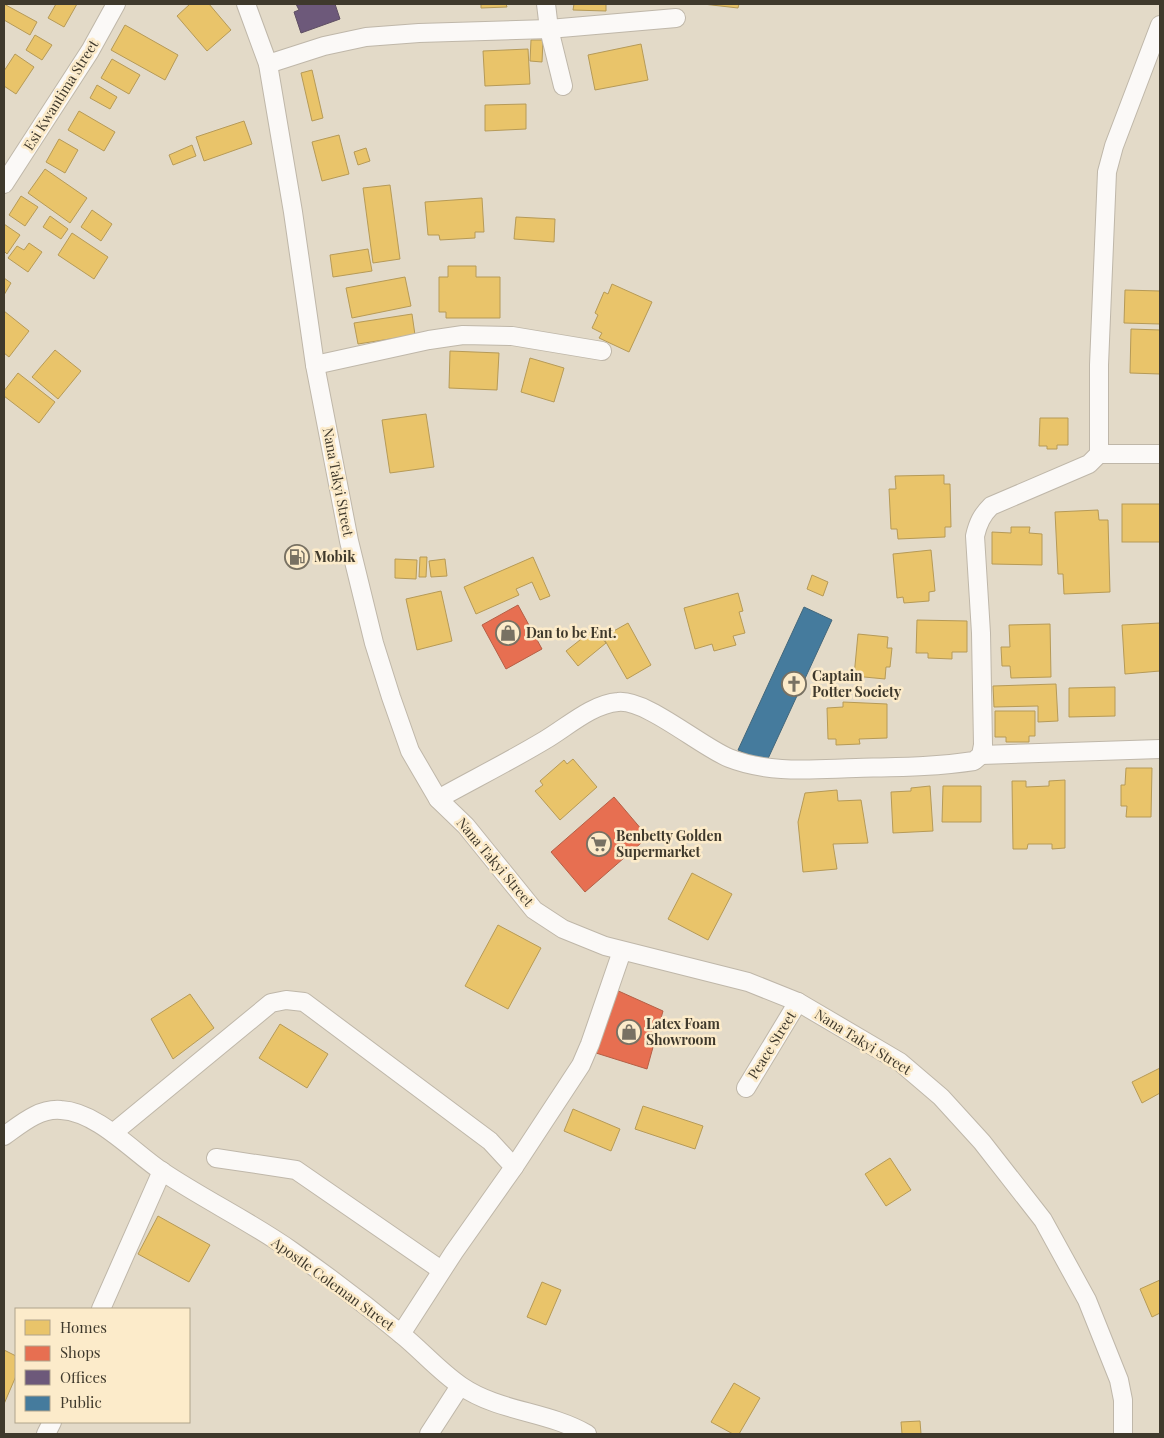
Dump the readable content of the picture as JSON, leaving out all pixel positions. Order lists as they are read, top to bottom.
{
  "streets": {
    "street": [
      "Esi Kwantima Street",
      "Nana Takyi Street",
      "Peace Street",
      "Apostle Coleman Street"
    ]
  },
  "crossings": [
    ["Nana Takyi Street", "Peace Street"]
  ],
  "places": {
    "fuel station": ["Mobik"],
    "shop": ["Dan to be Ent.", "Latex Foam Showroom"],
    "church": ["Captain Potter Society"],
    "supermarket": ["Benbetty Golden Supermarket"]
  },
  "legend": [
    "Homes",
    "Shops",
    "Offices",
    "Public"
  ]
}
